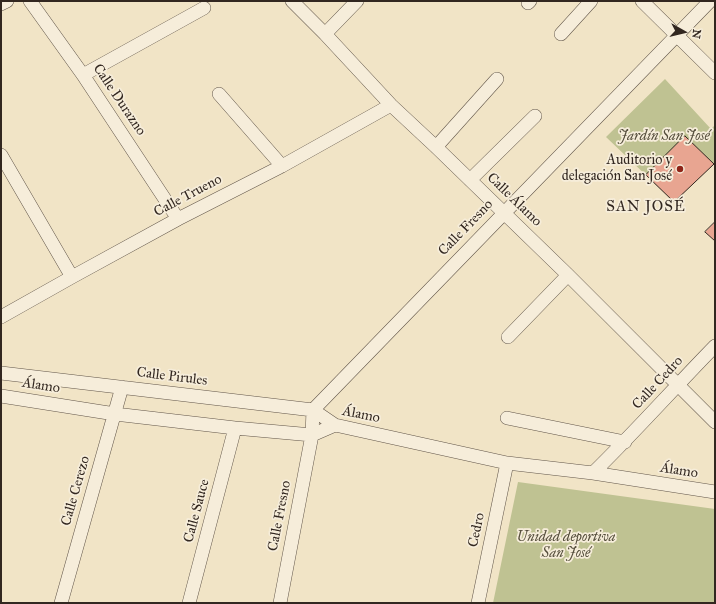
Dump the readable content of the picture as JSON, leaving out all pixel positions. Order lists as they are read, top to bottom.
{
  "streets": {
    "street": [
      "Calle Durazno",
      "Calle Trueno",
      "Calle Álamo",
      "Calle Fresno",
      "Calle Pirules",
      "Calle Cedro",
      "Álamo",
      "Calle Cerezo",
      "Calle Sauce",
      "Cedro"
    ]
  },
  "crossings": [
    ["Calle Durazno", "Calle Trueno"],
    ["Calle Trueno", "Calle Álamo"],
    ["Calle Álamo", "Calle Fresno"],
    ["Calle Álamo", "Calle Cedro"],
    ["Calle Fresno", "Calle Pirules"],
    ["Calle Fresno", "Álamo"],
    ["Calle Pirules", "Álamo"],
    ["Calle Pirules", "Calle Cerezo"],
    ["Calle Cedro", "Álamo"],
    ["Álamo", "Calle Cerezo"],
    ["Álamo", "Calle Sauce"],
    ["Álamo", "Cedro"]
  ],
  "districts": ["SAN JOSÉ"],
  "parks": ["Jardín San José", "Unidad deportiva San José"],
  "places": ["Auditorio y delegación San José"],
  "north": "right"
}
